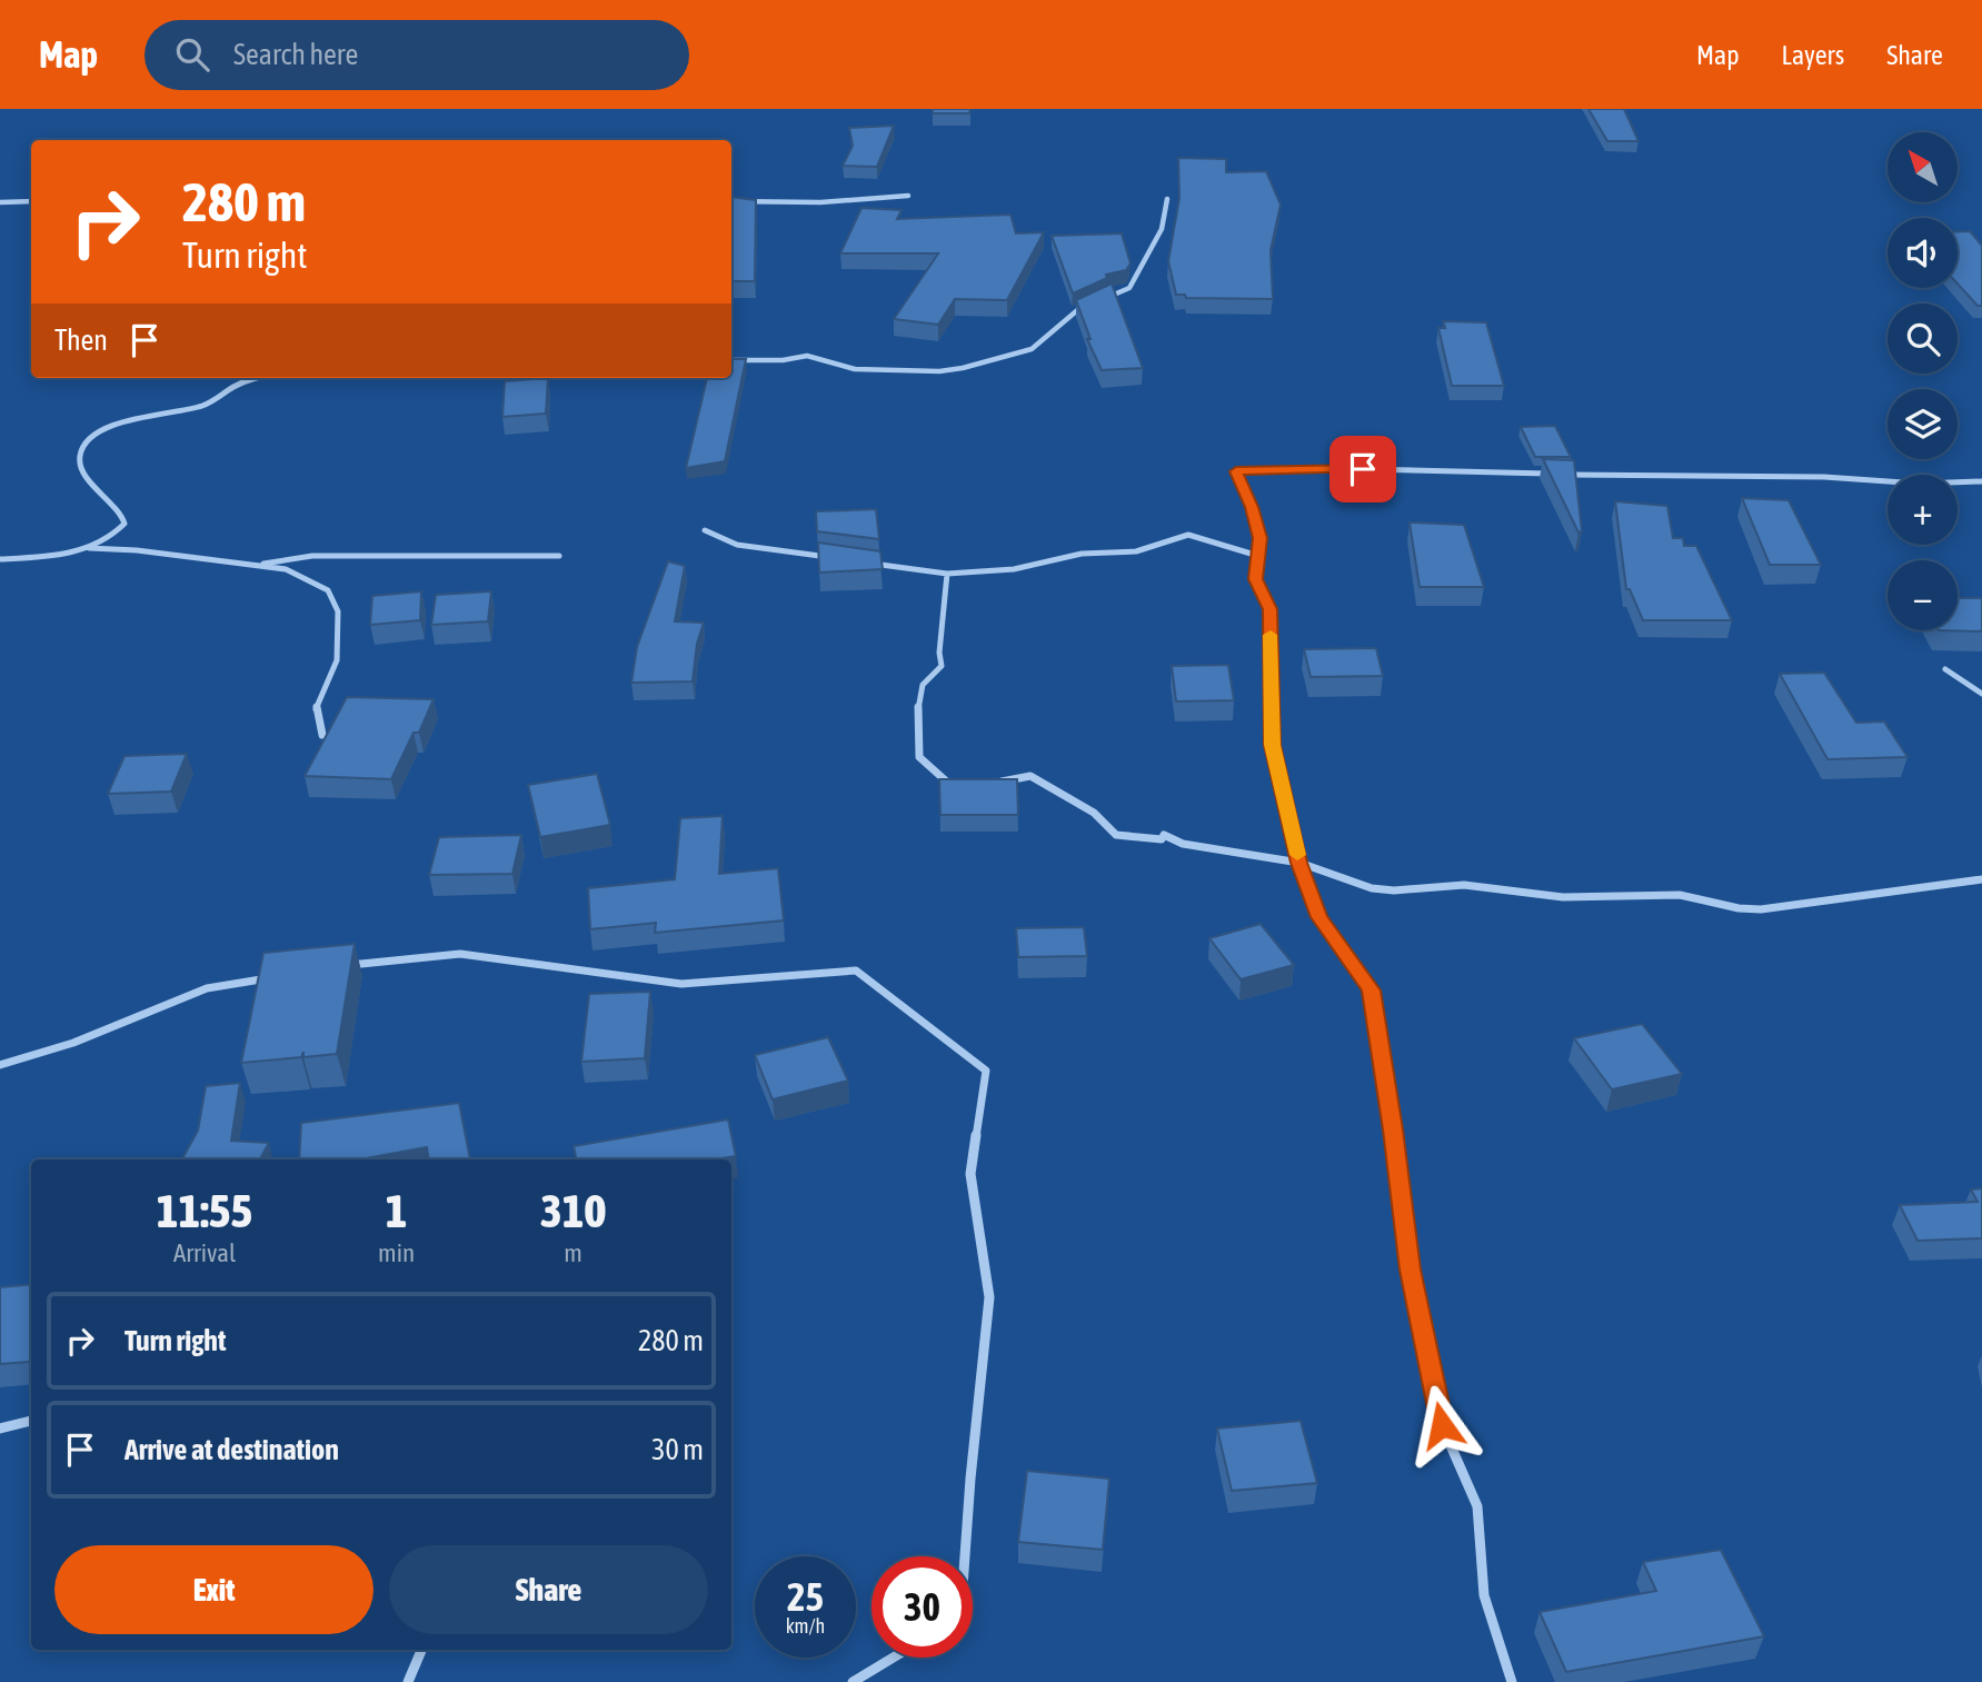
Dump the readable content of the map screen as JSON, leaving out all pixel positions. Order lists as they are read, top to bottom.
{
  "north": "top left",
  "page": {
    "header": "Map",
    "search": "Search here",
    "nav": ["Map", "Layers", "Share"],
    "map_buttons": ["+", "−"],
    "turn": ["280 m", "Turn right"],
    "then": "Then",
    "eta": [
      "11:55",
      "Arrival",
      "1",
      "min",
      "310",
      "m"
    ],
    "list": [
      {
        "name": "Turn right",
        "value": "280 m"
      },
      {
        "name": "Arrive at destination",
        "value": "30 m"
      }
    ],
    "buttons": ["Exit", "Share"],
    "speed": "25 km/h",
    "limit": "30"
  }
}
